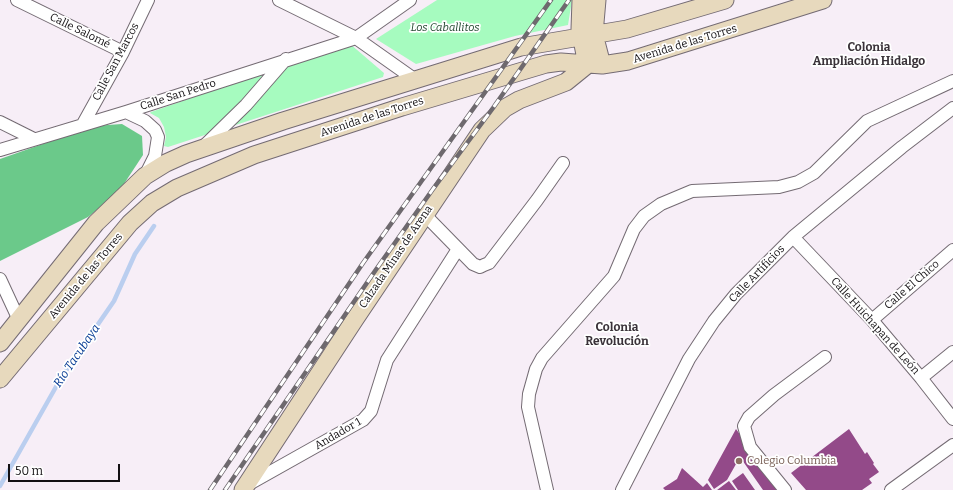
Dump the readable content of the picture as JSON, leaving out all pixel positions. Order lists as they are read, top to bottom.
{
  "streets": {
    "street": [
      "Calle Salomé",
      "Avenida de las Torres",
      "Calle San Marcos",
      "Calle San Pedro",
      "Calzada Minas de Arena",
      "Calle Artificios",
      "Calle El Chico",
      "Calle Huichapan de León",
      "Andador 1"
    ]
  },
  "crossings": [
    ["Calle Salomé", "Calle San Marcos"],
    ["Avenida de las Torres", "Calzada Minas de Arena"],
    ["Calle San Marcos", "Calle San Pedro"],
    ["Calzada Minas de Arena", "Andador 1"],
    ["Calle Artificios", "Calle Huichapan de León"],
    ["Calle El Chico", "Calle Huichapan de León"]
  ],
  "districts": ["Colonia Ampliación Hidalgo", "Colonia Revolución"],
  "water": ["Río Tacubaya"],
  "parks": ["Los Caballitos"],
  "places": ["Colegio Columbia"],
  "scale_bar": "50 m"
}
